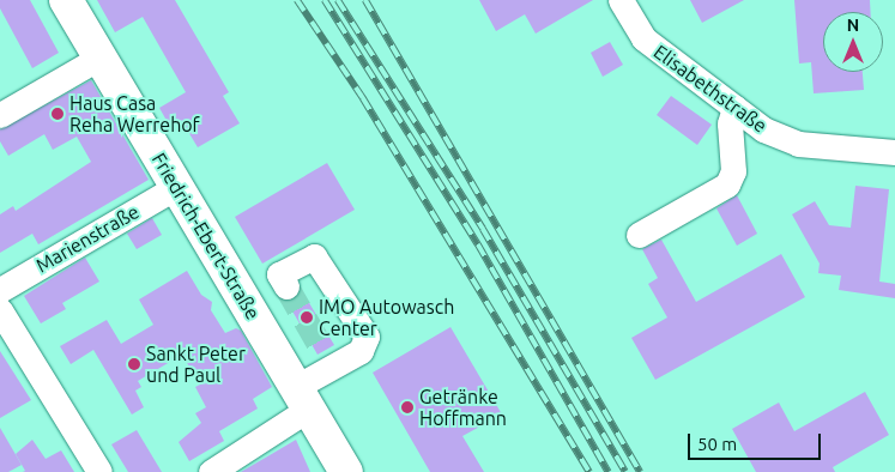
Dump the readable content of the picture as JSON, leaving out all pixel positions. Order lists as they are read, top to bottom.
{
  "streets": {
    "main road": ["Friedrich-Ebert-Straße"],
    "street": ["Elisabethstraße", "Marienstraße"]
  },
  "crossings": [
    ["Friedrich-Ebert-Straße", "Marienstraße"]
  ],
  "places": [
    "Haus Casa Reha Werrehof",
    "IMO Autowasch Center",
    "Sankt Peter und Paul",
    "Getränke Hoffmann"
  ],
  "scale_bar": "50 m",
  "north": "top"
}
